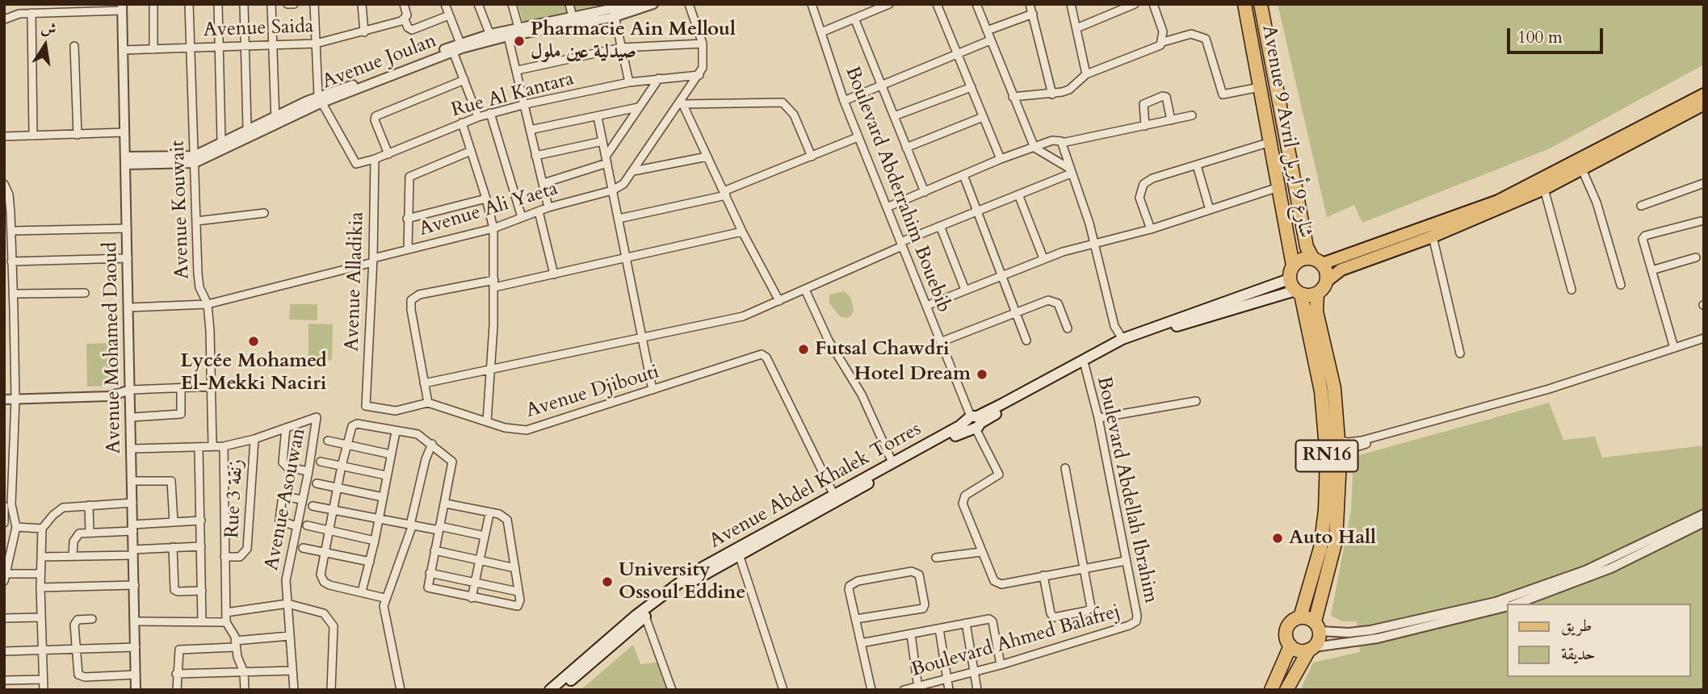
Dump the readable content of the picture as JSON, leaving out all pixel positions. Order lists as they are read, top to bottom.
{
  "streets": {
    "highway": ["Avenue 9 Avril شارع 9 أبريل", "RN16"],
    "main road": ["Avenue Abdel Khalek Torres"],
    "street": [
      "Avenue Saida",
      "Avenue Joulan",
      "Rue Al Kantara",
      "Boulevard Abderrahim Bouebib",
      "Avenue Kouwait",
      "Avenue Ali Yaeta",
      "Avenue Alladikia",
      "Avenue Mohamed Daoud",
      "Avenue Djibouti",
      "Boulevard Abdellah Ibrahim",
      "Rue 3 زنقة",
      "Avenue Asouwan",
      "Boulevard Ahmed Balafrej"
    ]
  },
  "crossings": [
    ["Avenue Saida", "Avenue Kouwait"],
    ["Avenue Saida", "Avenue Mohamed Daoud"],
    ["Avenue Joulan", "Rue Al Kantara"],
    ["Avenue Joulan", "Avenue Kouwait"],
    ["Avenue Joulan", "Avenue Mohamed Daoud"],
    ["Rue Al Kantara", "Avenue Alladikia"],
    ["Avenue 9 Avril شارع 9 أبريل", "RN16"],
    ["Avenue 9 Avril شارع 9 أبريل", "Avenue Abdel Khalek Torres"],
    ["Boulevard Abderrahim Bouebib", "Avenue Abdel Khalek Torres"],
    ["Avenue Kouwait", "Avenue Ali Yaeta"],
    ["Avenue Ali Yaeta", "Avenue Alladikia"],
    ["Avenue Ali Yaeta", "Avenue Mohamed Daoud"],
    ["Avenue Alladikia", "Avenue Djibouti"],
    ["Avenue Djibouti", "Avenue Abdel Khalek Torres"],
    ["RN16", "Avenue Abdel Khalek Torres"],
    ["Avenue Abdel Khalek Torres", "Boulevard Abdellah Ibrahim"],
    ["Boulevard Abdellah Ibrahim", "Boulevard Ahmed Balafrej"]
  ],
  "places": [
    "Pharmacie Ain Melloul صيدلية عين ملول",
    "Lycée Mohamed El-Mekki Naciri",
    "Futsal Chawdri",
    "Hotel Dream",
    "Auto Hall",
    "University Ossoul Eddine"
  ],
  "legend": ["طريق", "حديقة"],
  "scale_bar": "100 m",
  "north": "top"
}
